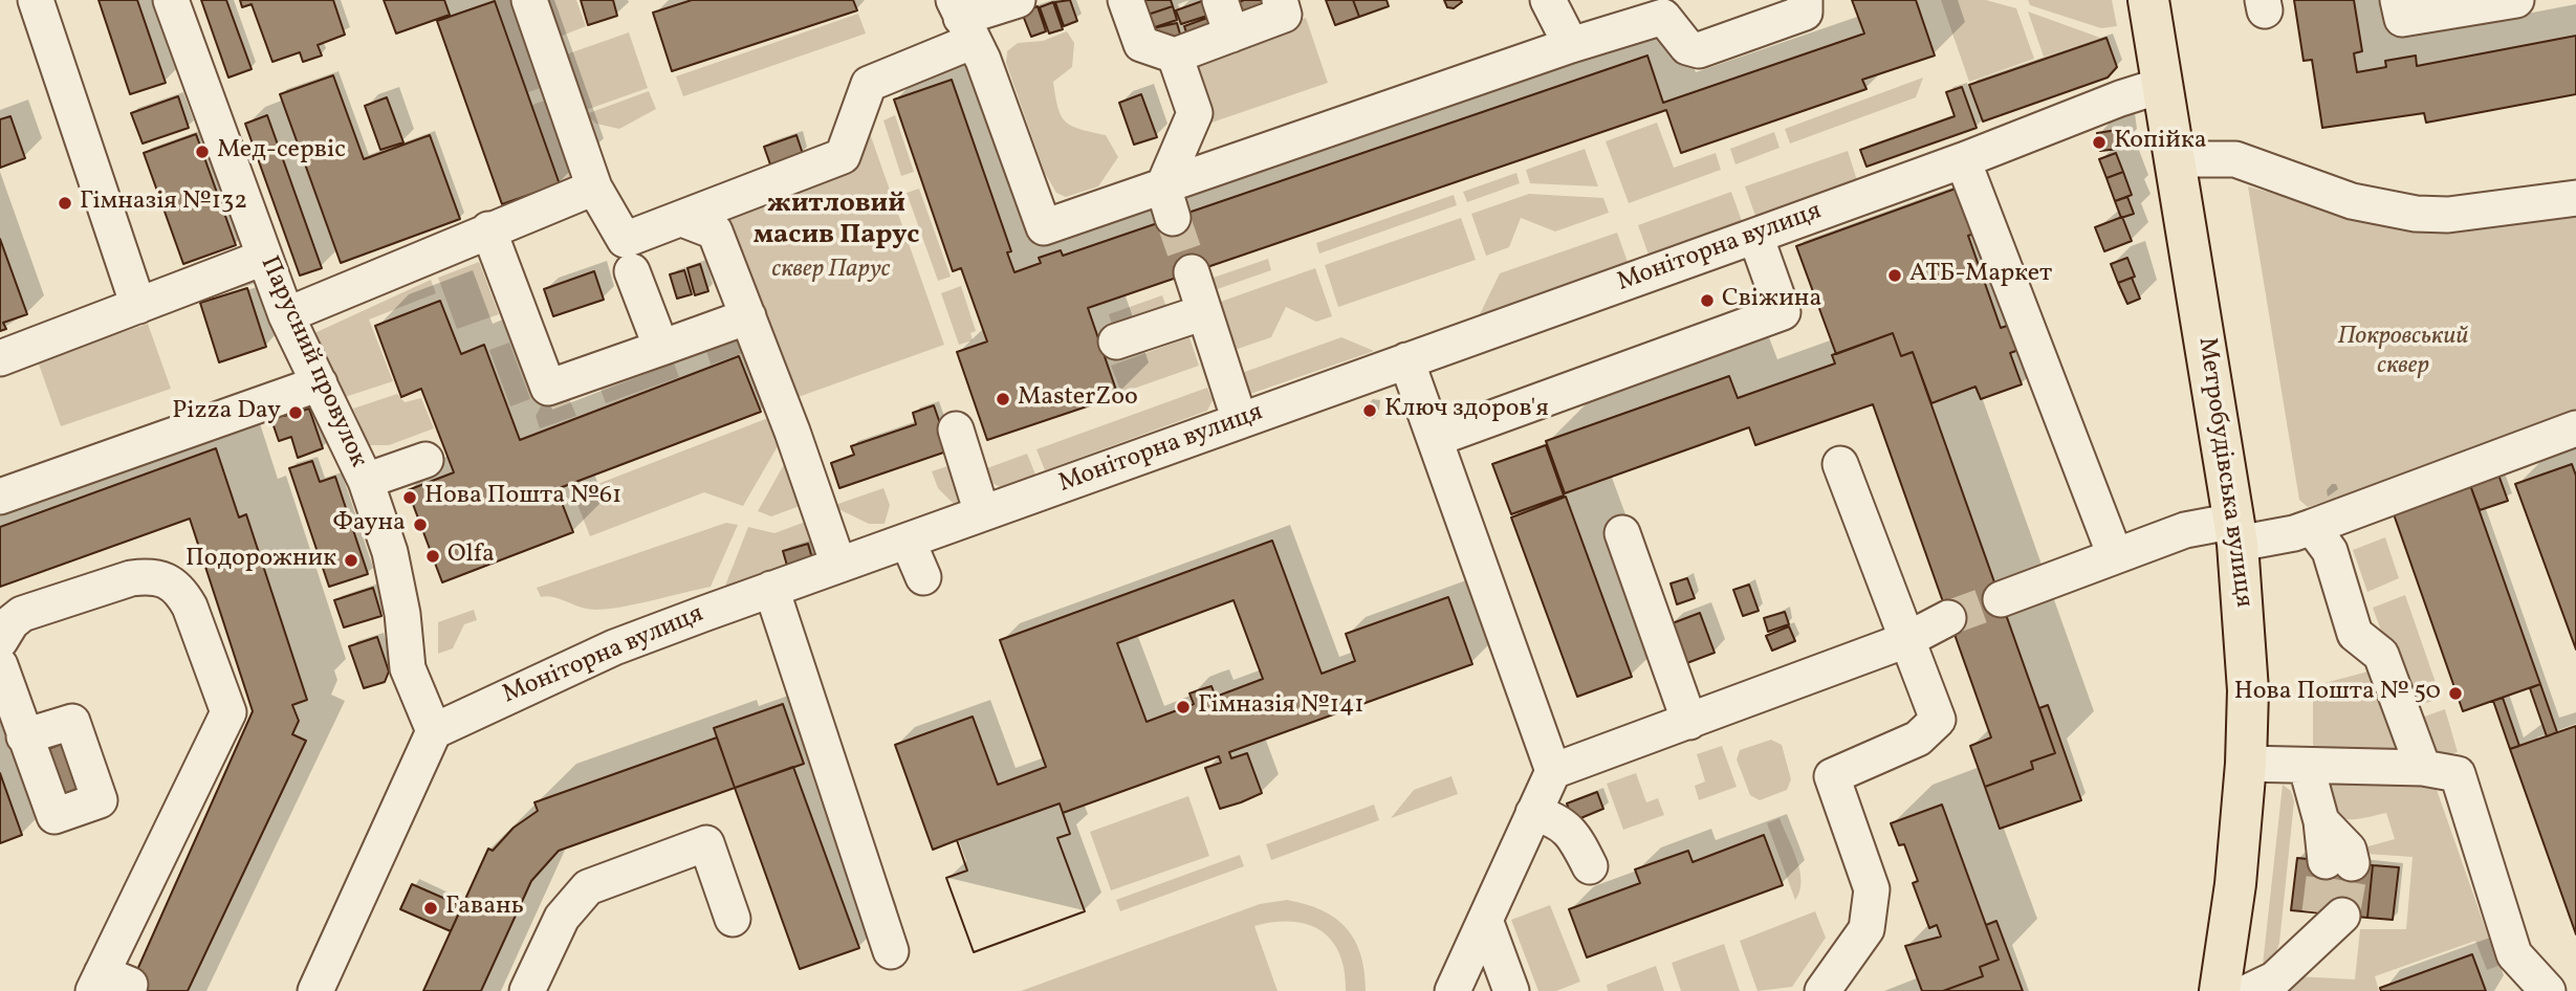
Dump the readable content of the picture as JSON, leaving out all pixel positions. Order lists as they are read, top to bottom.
{
  "streets": {
    "main road": ["Метробудівська вулиця"],
    "street": ["Моніторна вулиця", "Парусний провулок"]
  },
  "crossings": [
    ["Моніторна вулиця", "Парусний провулок"],
    ["Моніторна вулиця", "Метробудівська вулиця"]
  ],
  "districts": ["житловий масив Парус"],
  "parks": ["сквер Парус", "Покровський сквер"],
  "places": [
    "Копійка",
    "Мед-сервіс",
    "Гімназія №132",
    "АТБ-Маркет",
    "Свіжина",
    "MasterZoo",
    "Ключ здоров'я",
    "Pizza Day",
    "Нова Пошта №61",
    "Фауна",
    "Olfa",
    "Подорожник",
    "Нова Пошта № 50",
    "Гімназія №141",
    "Гавань"
  ]
}
